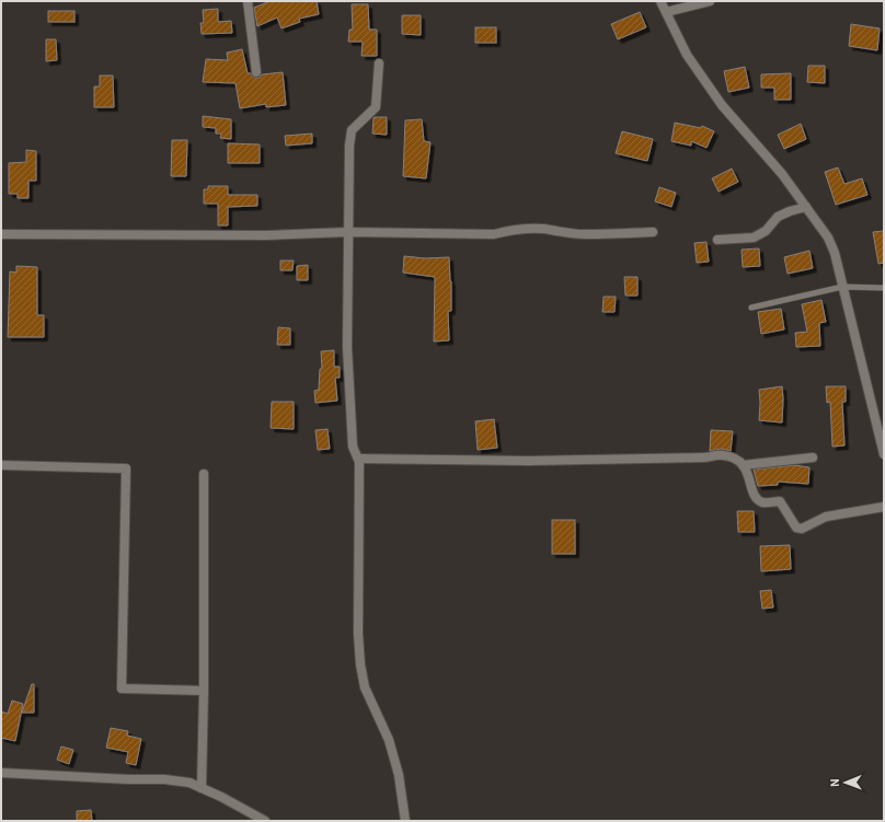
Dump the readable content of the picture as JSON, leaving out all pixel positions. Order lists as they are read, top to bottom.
{
  "north": "left"
}
